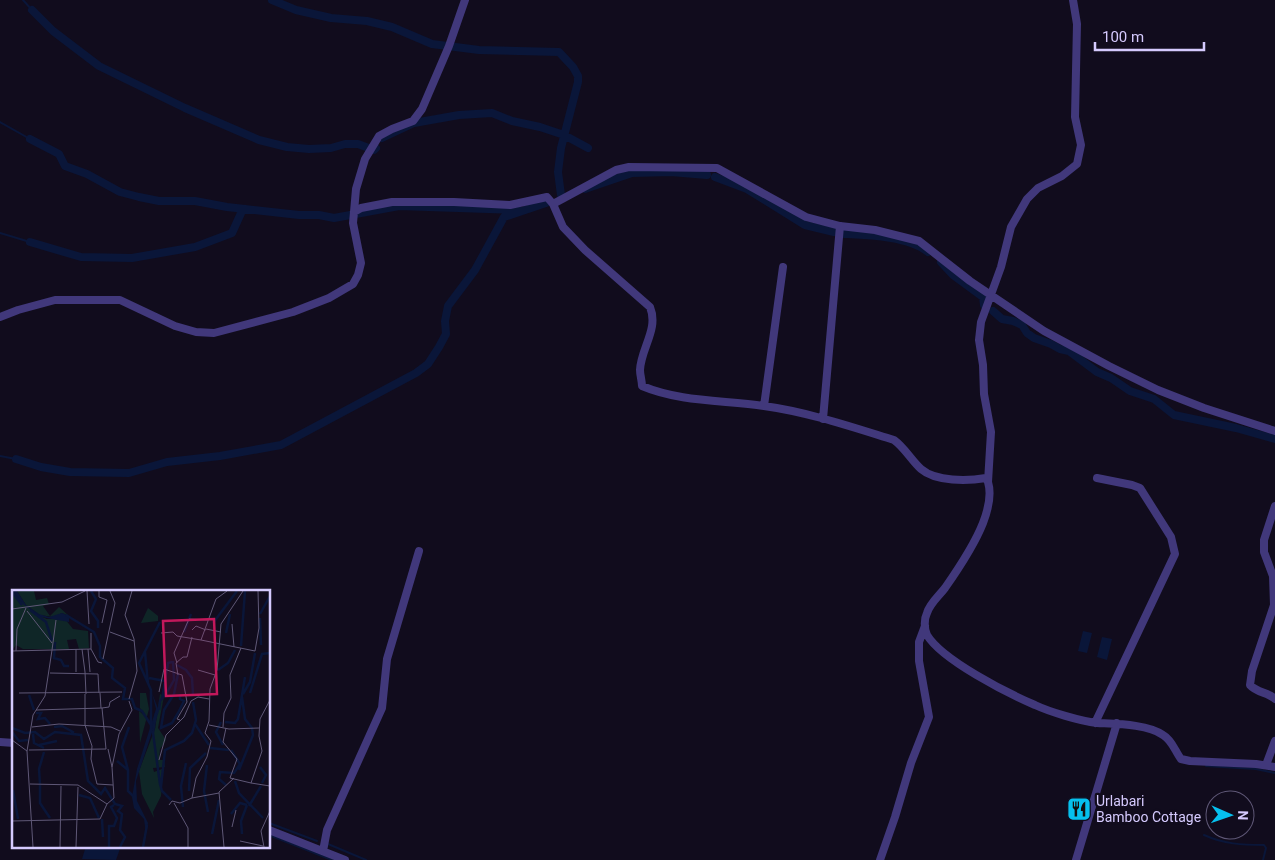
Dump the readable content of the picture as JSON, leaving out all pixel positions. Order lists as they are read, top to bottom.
{
  "places": {
    "restaurant": ["Urlabari Bamboo Cottage"]
  },
  "scale_bar": "100 m",
  "north": "right"
}
